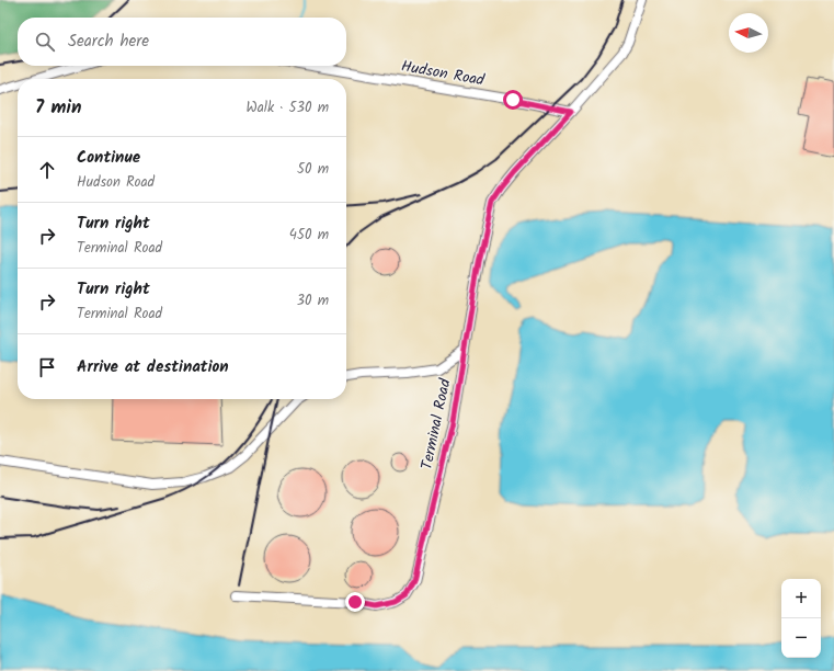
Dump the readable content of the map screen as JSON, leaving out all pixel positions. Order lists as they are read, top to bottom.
{
  "streets": {
    "street": ["Hudson Road", "Terminal Road"]
  },
  "crossings": [
    ["Hudson Road", "Terminal Road"]
  ],
  "north": "left",
  "page": {
    "search": "Search here",
    "heading": ["7 min", "Walk · 530 m"],
    "list": [
      ["Continue", "Hudson Road", "50 m"],
      ["Turn right", "Terminal Road", "450 m"],
      ["Turn right", "Terminal Road", "30 m"],
      "Arrive at destination"
    ],
    "map_buttons": ["+", "−"]
  }
}
